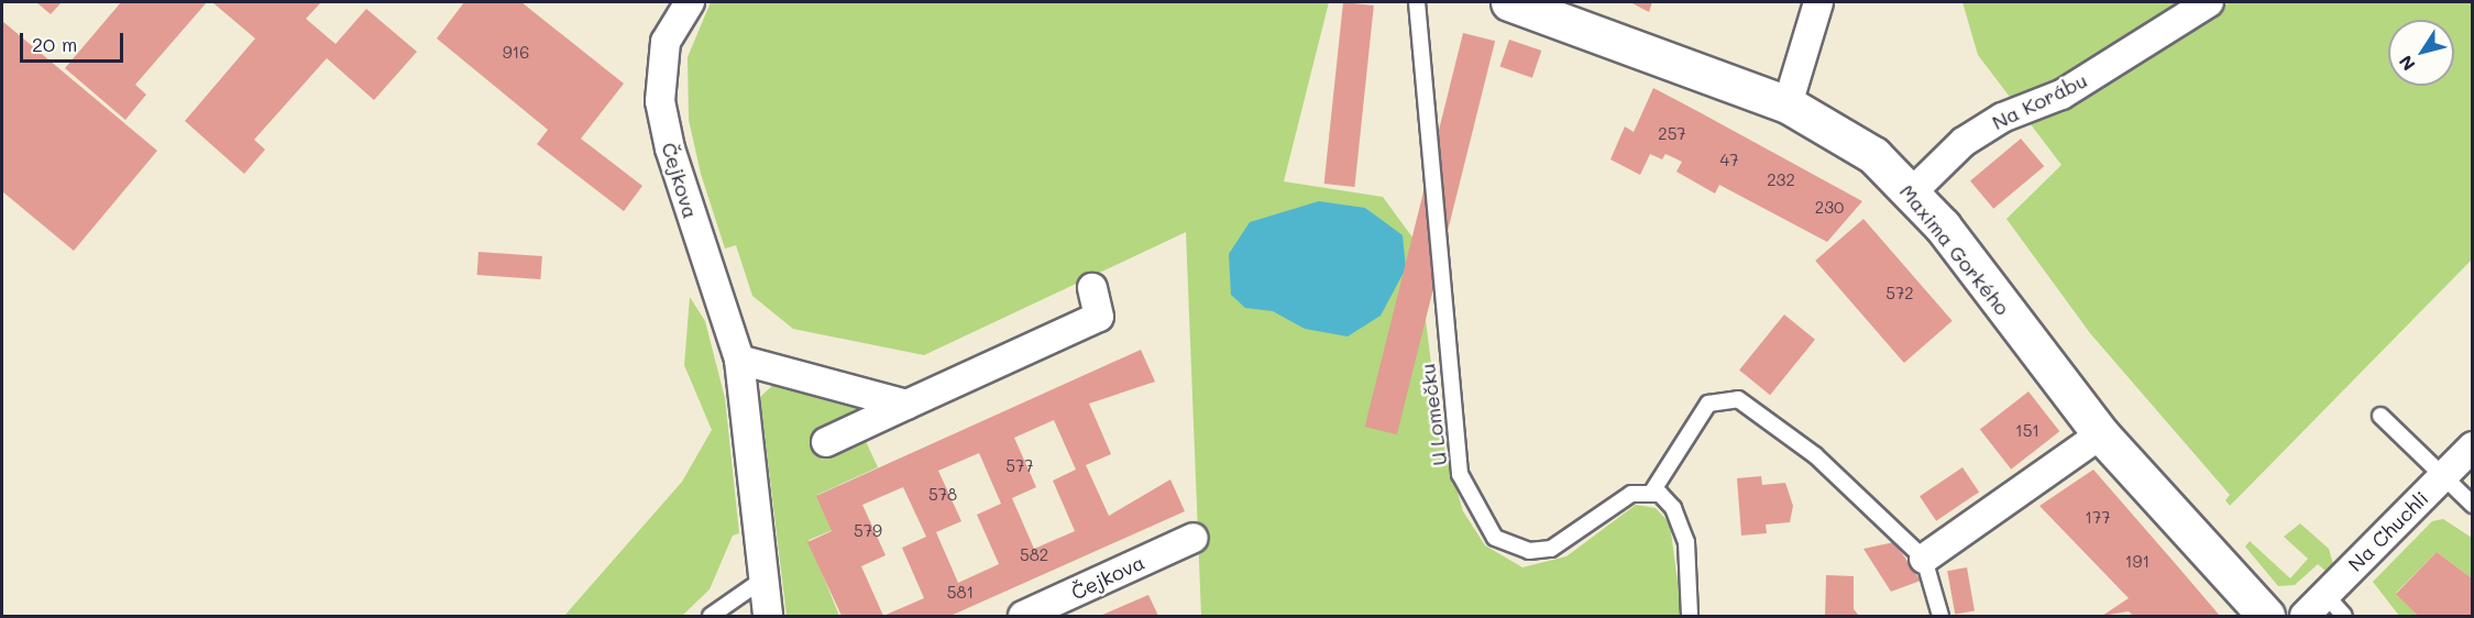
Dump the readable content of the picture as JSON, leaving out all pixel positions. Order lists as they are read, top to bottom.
{
  "streets": {
    "street": [
      "Na Korábu",
      "Čejkova",
      "Maxima Gorkého",
      "Na Chuchli"
    ],
    "lane": ["U Lomečku"]
  },
  "crossings": [
    ["Na Korábu", "Maxima Gorkého"]
  ],
  "house_numbers": [
    "916",
    "257",
    "47",
    "232",
    "230",
    "572",
    "151",
    "577",
    "578",
    "177",
    "579",
    "582",
    "191",
    "581"
  ],
  "scale_bar": "20 m",
  "north": "bottom left"
}
